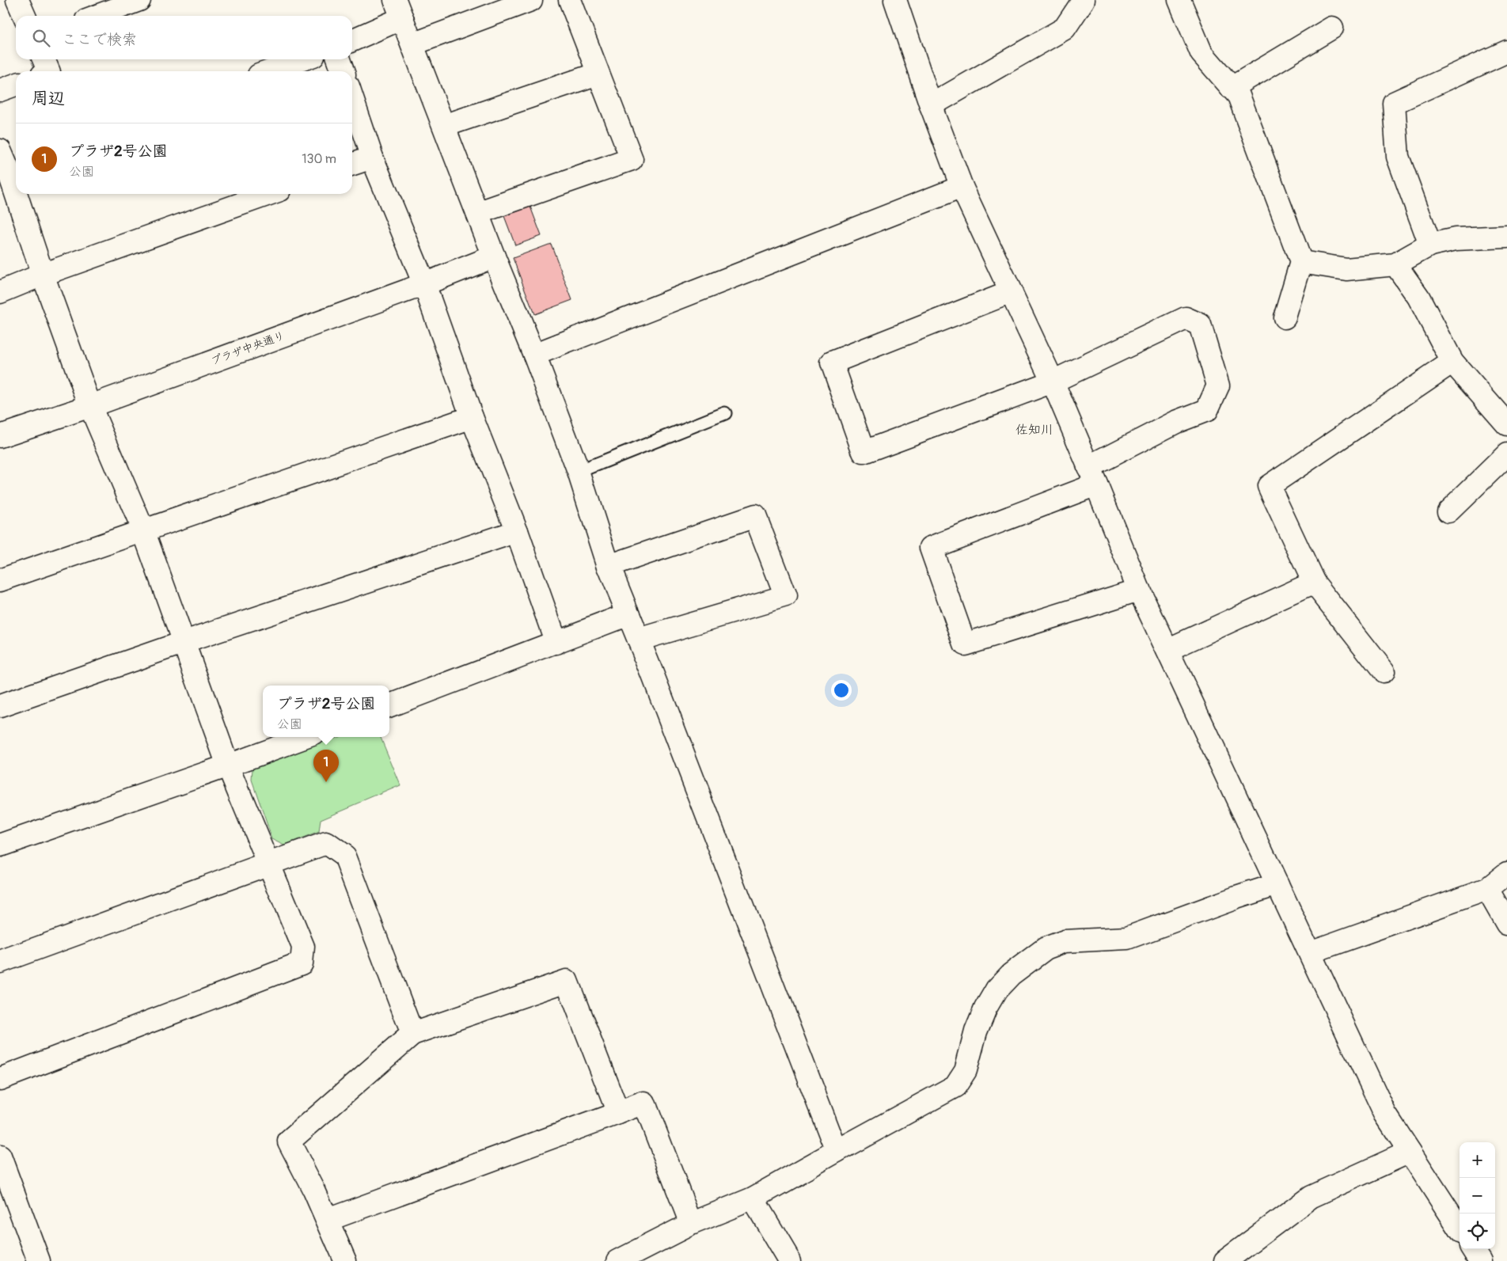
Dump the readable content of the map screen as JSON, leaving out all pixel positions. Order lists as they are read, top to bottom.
{
  "streets": {
    "street": ["プラザ中央通り"]
  },
  "districts": ["佐知川"],
  "page": {
    "search": "ここで検索",
    "heading": "周辺",
    "list": [
      {
        "mark": "1",
        "name": "プラザ2号公園",
        "note": "公園",
        "value": "130 m"
      }
    ],
    "popup": ["プラザ2号公園", "公園"],
    "pins": "1",
    "map_buttons": ["+", "−"]
  }
}
